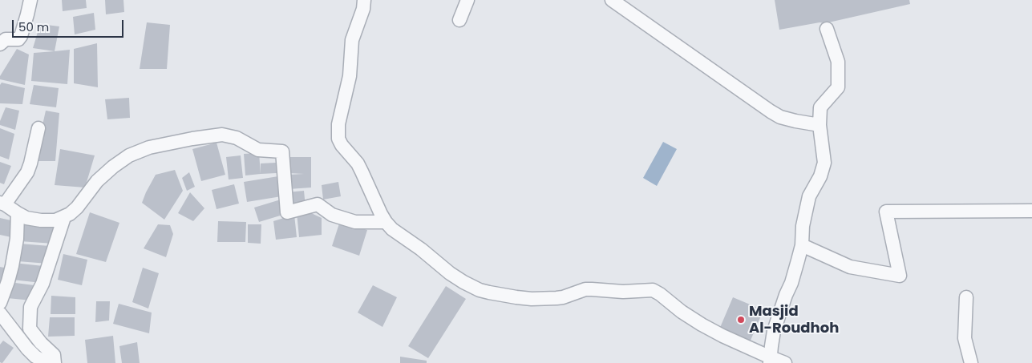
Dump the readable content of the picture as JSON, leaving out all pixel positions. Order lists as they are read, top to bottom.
{
  "places": ["Masjid Al-Roudhoh"],
  "scale_bar": "50 m"
}
